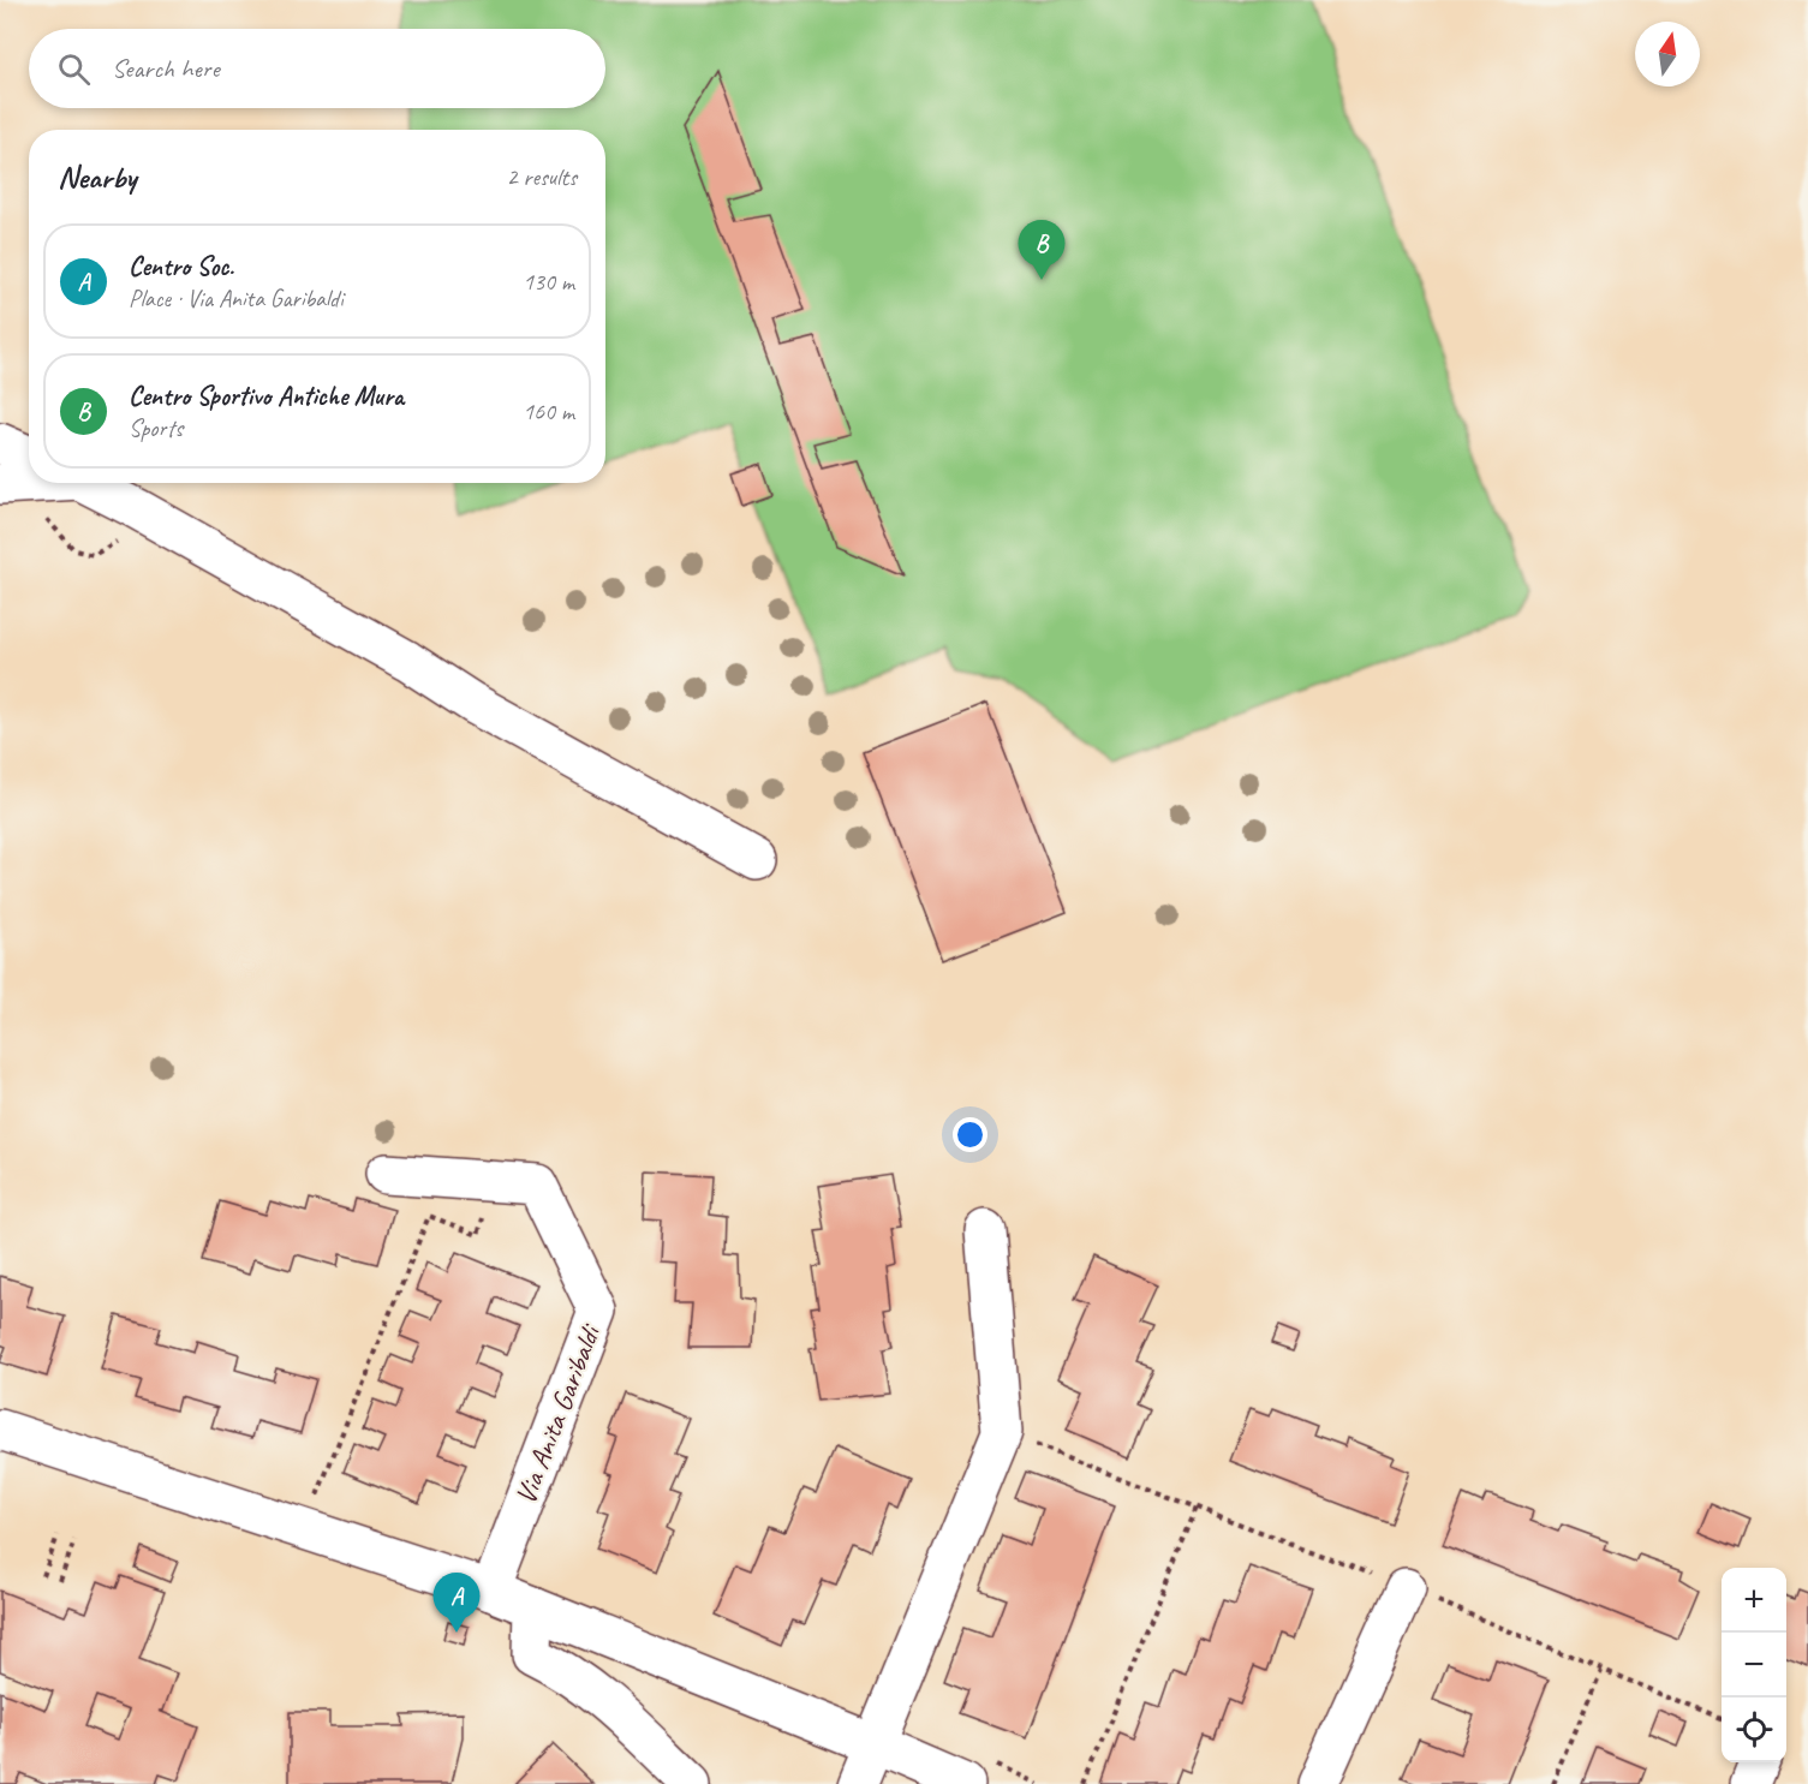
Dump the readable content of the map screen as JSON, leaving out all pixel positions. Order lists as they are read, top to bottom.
{
  "streets": {
    "street": ["Via Anita Garibaldi"]
  },
  "north": "top",
  "page": {
    "search": "Search here",
    "heading": ["Nearby", "2 results"],
    "pins": ["B", "A"],
    "list": [
      {
        "mark": "A",
        "name": "Centro Soc.",
        "note": "Place · Via Anita Garibaldi",
        "value": "130 m"
      },
      {
        "mark": "B",
        "name": "Centro Sportivo Antiche Mura",
        "note": "Sports",
        "value": "160 m"
      }
    ],
    "map_buttons": ["+", "−"]
  }
}
